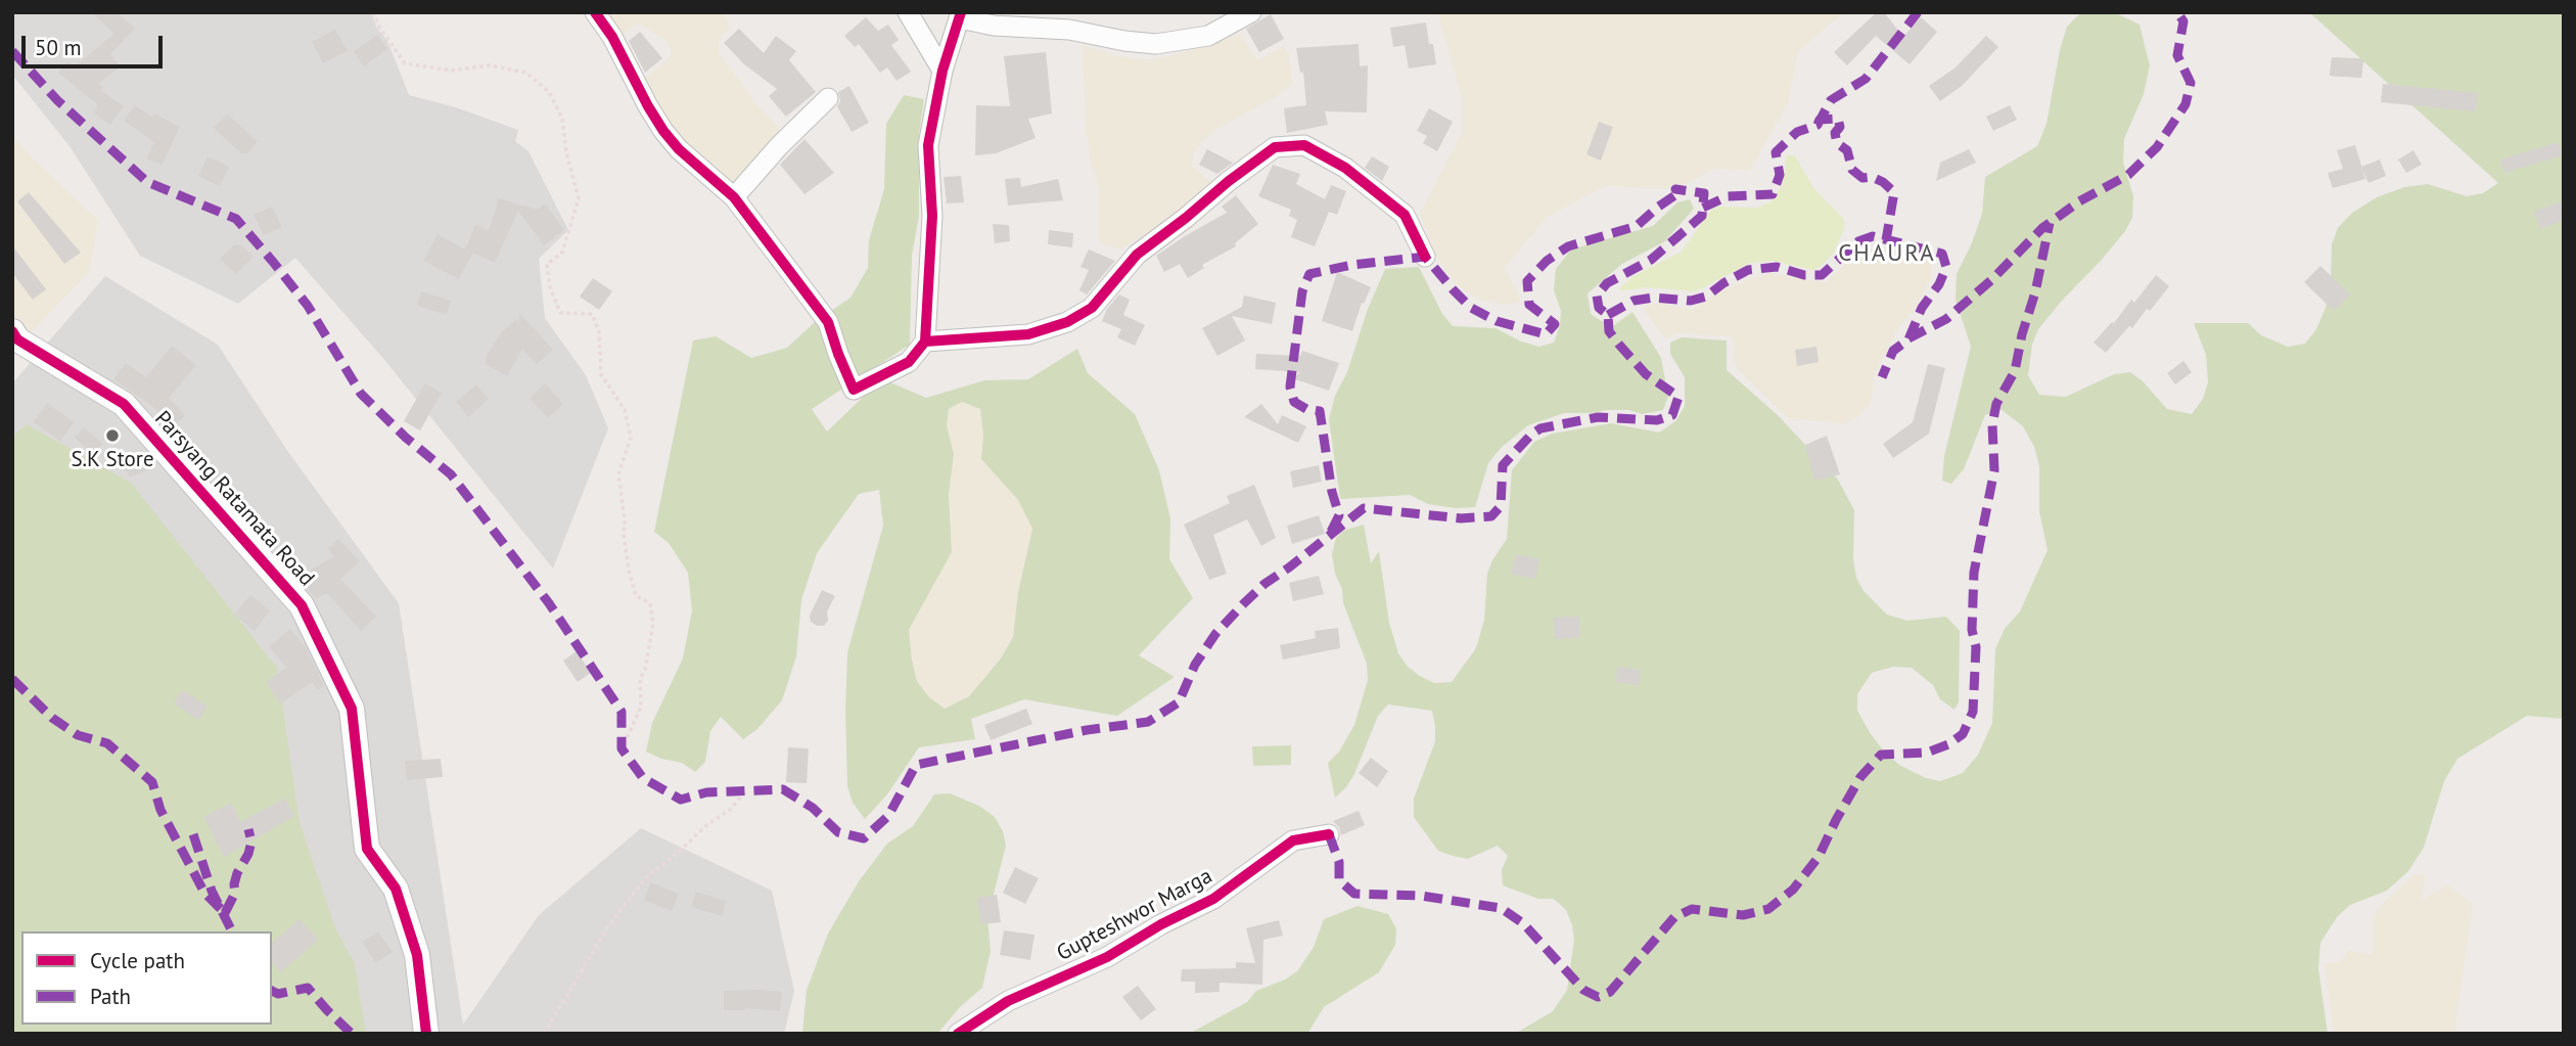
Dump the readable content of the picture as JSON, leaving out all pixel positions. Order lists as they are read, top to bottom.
{
  "streets": {
    "street": ["Parsyang Ratamata Road", "Gupteshwor Marga"]
  },
  "districts": ["CHAURA"],
  "places": ["S.K Store"],
  "legend": ["Cycle path", "Path"],
  "scale_bar": "50 m"
}
